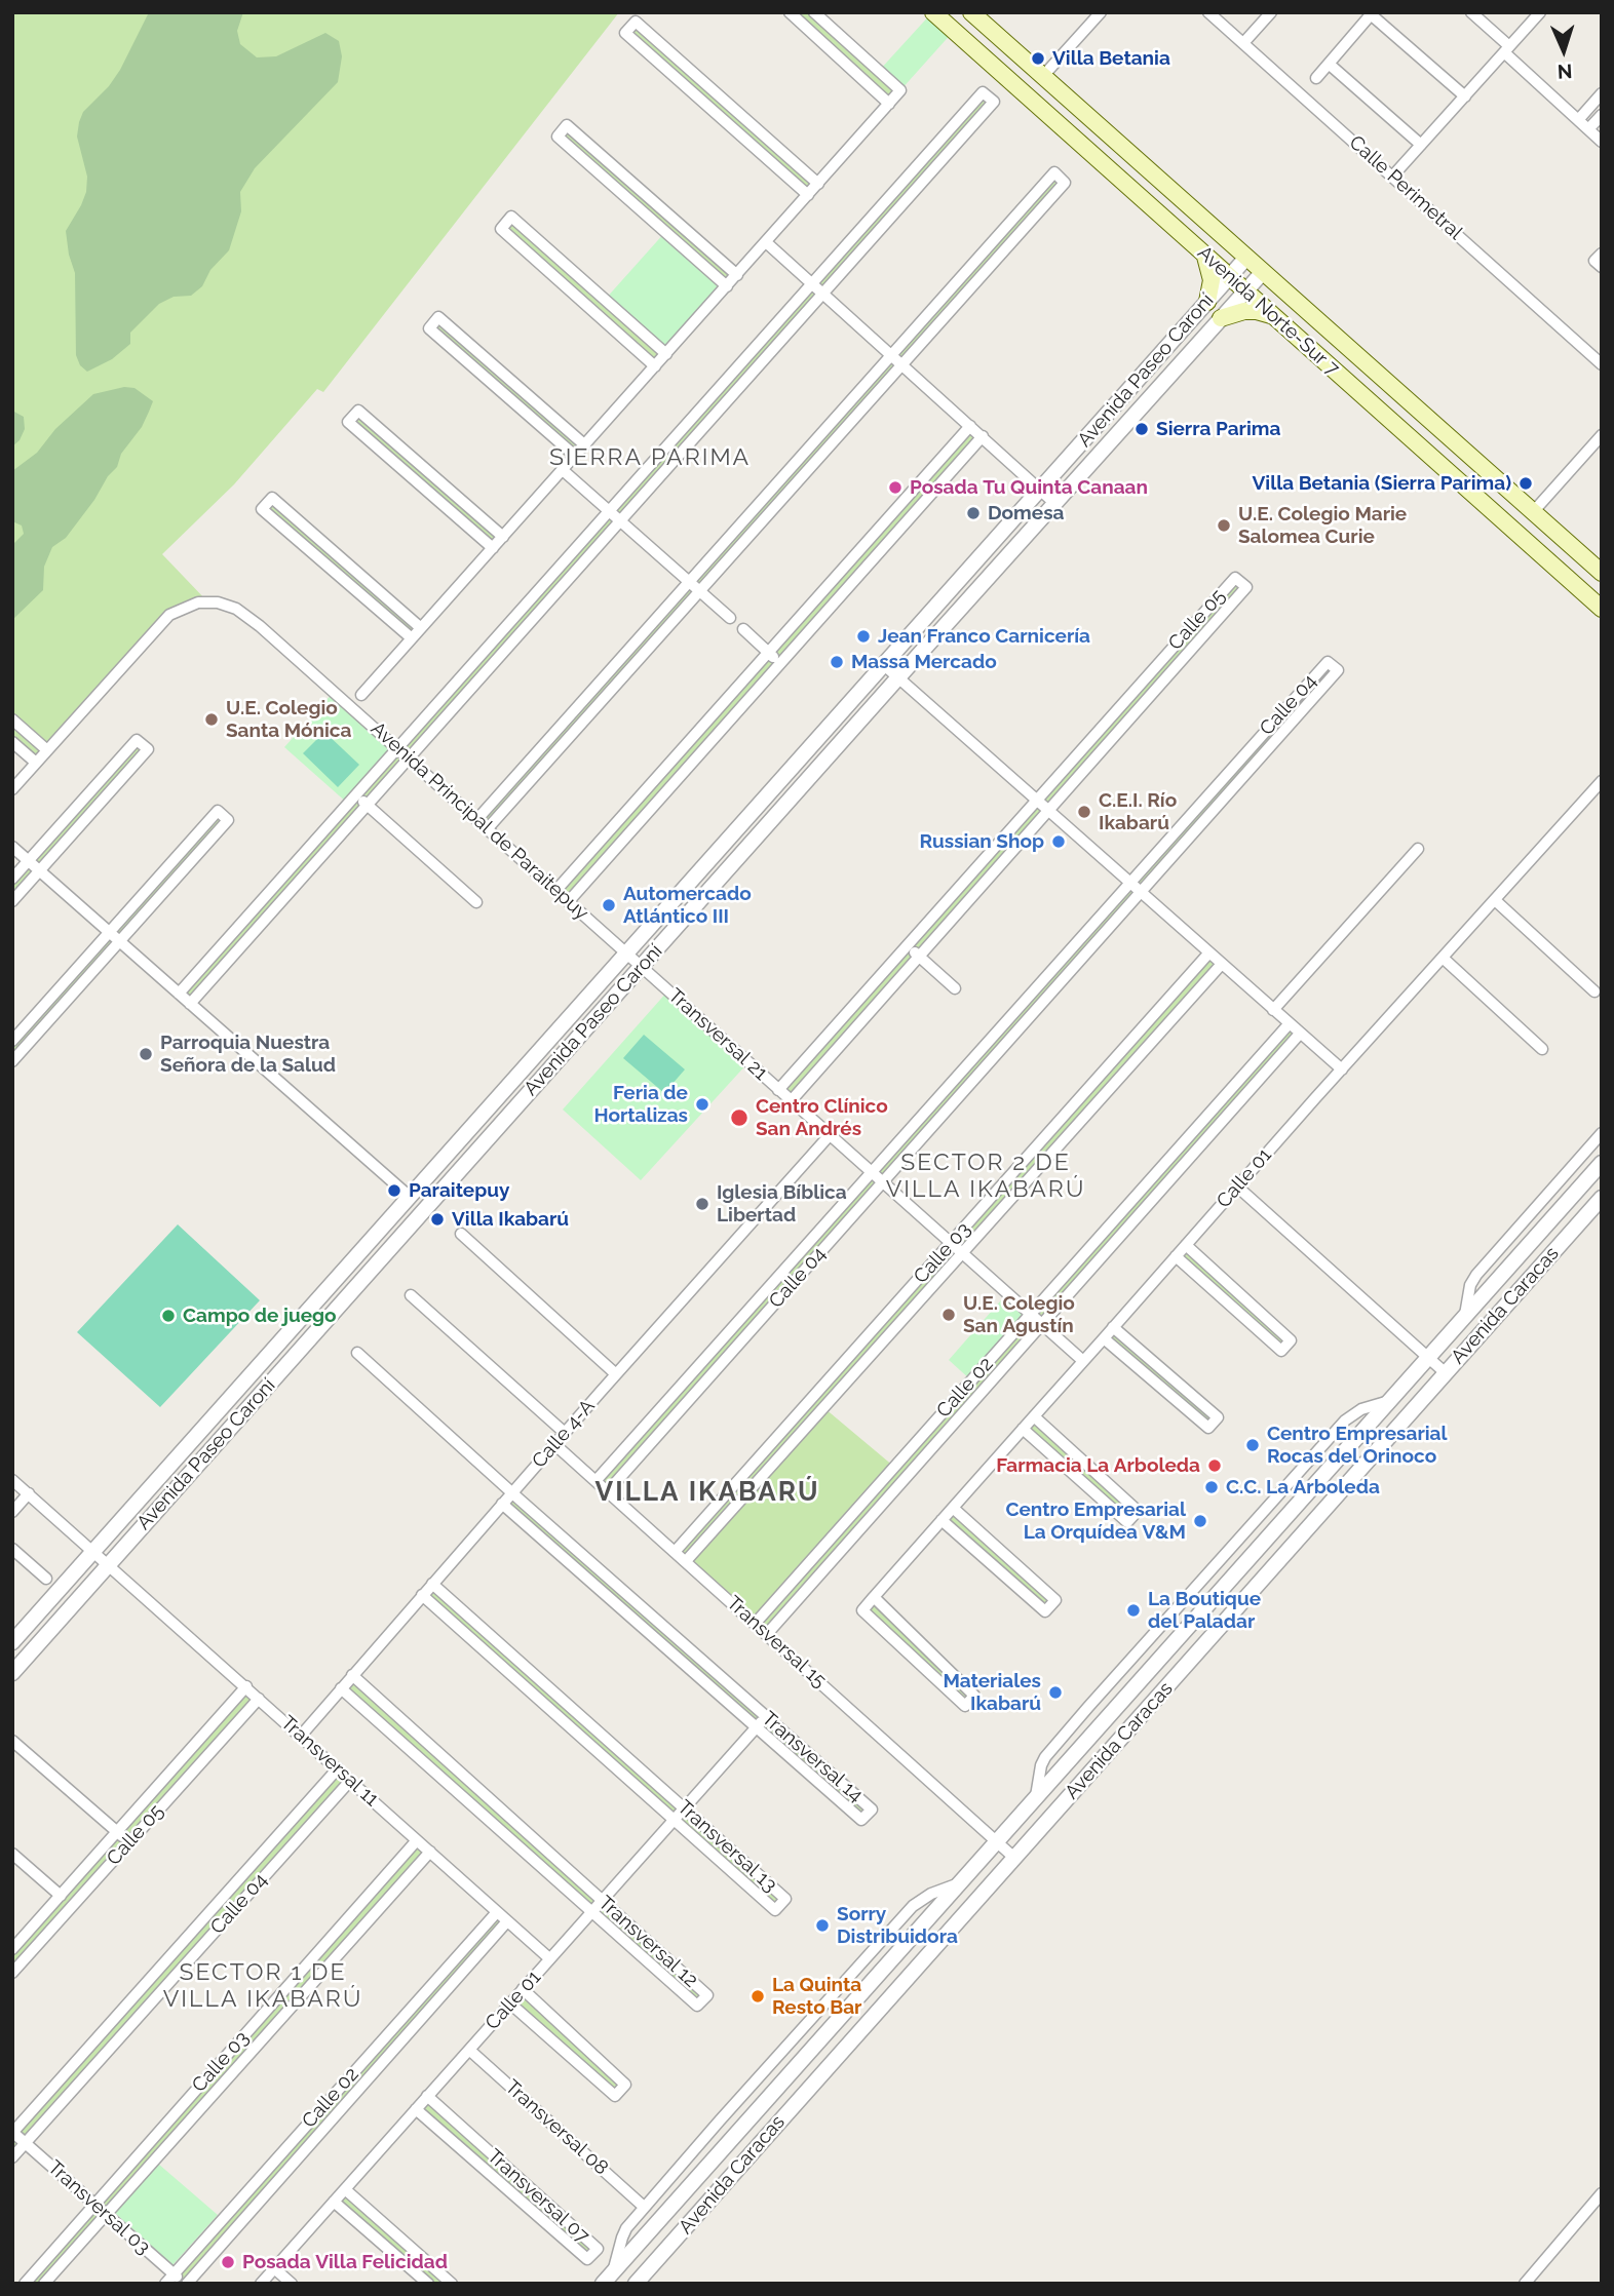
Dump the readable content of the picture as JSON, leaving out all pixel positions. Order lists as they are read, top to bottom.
{
  "streets": {
    "main road": ["Avenida Norte-Sur 7"],
    "street": [
      "Calle Perimetral",
      "Avenida Paseo Caroní",
      "Calle 05",
      "Calle 04",
      "Avenida Principal de Paraitepuy",
      "Transversal 21",
      "Calle 01",
      "Calle 03",
      "Avenida Caracas",
      "Calle 02",
      "Calle 4-A",
      "Transversal 15",
      "Transversal 14",
      "Transversal 11",
      "Transversal 13",
      "Transversal 12",
      "Transversal 08",
      "Transversal 07",
      "Transversal 03"
    ]
  },
  "crossings": [
    ["Avenida Norte-Sur 7", "Avenida Paseo Caroní"],
    ["Avenida Paseo Caroní", "Avenida Principal de Paraitepuy"],
    ["Avenida Paseo Caroní", "Transversal 21"],
    ["Avenida Paseo Caroní", "Transversal 11"],
    ["Calle 05", "Transversal 21"],
    ["Calle 05", "Transversal 11"],
    ["Calle 04", "Transversal 21"],
    ["Calle 04", "Transversal 15"],
    ["Calle 04", "Transversal 11"],
    ["Calle 04", "Transversal 03"],
    ["Avenida Principal de Paraitepuy", "Transversal 21"],
    ["Transversal 21", "Calle 01"],
    ["Transversal 21", "Calle 03"],
    ["Transversal 21", "Calle 02"],
    ["Transversal 21", "Calle 4-A"],
    ["Calle 01", "Transversal 14"],
    ["Calle 01", "Transversal 11"],
    ["Calle 01", "Transversal 13"],
    ["Calle 01", "Transversal 12"],
    ["Calle 01", "Transversal 08"],
    ["Calle 01", "Transversal 07"],
    ["Calle 03", "Transversal 15"],
    ["Calle 03", "Transversal 11"],
    ["Calle 03", "Transversal 03"],
    ["Avenida Caracas", "Transversal 15"],
    ["Avenida Caracas", "Transversal 08"],
    ["Calle 02", "Transversal 15"],
    ["Calle 02", "Transversal 11"],
    ["Calle 02", "Transversal 03"],
    ["Calle 4-A", "Transversal 15"],
    ["Calle 4-A", "Transversal 14"],
    ["Calle 4-A", "Transversal 11"],
    ["Calle 4-A", "Transversal 13"],
    ["Calle 4-A", "Transversal 12"]
  ],
  "districts": [
    "SIERRA PARIMA",
    "SECTOR 2 DE VILLA IKABARÚ",
    "VILLA IKABARÚ",
    "SECTOR 1 DE VILLA IKABARÚ"
  ],
  "places": [
    "Villa Betania",
    "Sierra Parima",
    "Villa Betania (Sierra Parima)",
    "Posada Tu Quinta Canaan",
    "Domesa",
    "U.E. Colegio Marie Salomea Curie",
    "Jean Franco Carnicería",
    "Massa Mercado",
    "U.E. Colegio Santa Mónica",
    "C.E.I. Río Ikabarú",
    "Russian Shop",
    "Automercado Atlántico III",
    "Parroquia Nuestra Señora de la Salud",
    "Feria de Hortalizas",
    "Centro Clínico San Andrés",
    "Paraitepuy",
    "Iglesia Bíblica Libertad",
    "Villa Ikabarú",
    "U.E. Colegio San Agustín",
    "Campo de juego",
    "Centro Empresarial Rocas del Orinoco",
    "Farmacia La Arboleda",
    "C.C. La Arboleda",
    "Centro Empresarial La Orquídea V&M",
    "La Boutique del Paladar",
    "Materiales Ikabarú",
    "Sorry Distribuidora",
    "La Quinta Resto Bar",
    "Posada Villa Felicidad"
  ],
  "north": "bottom"
}
